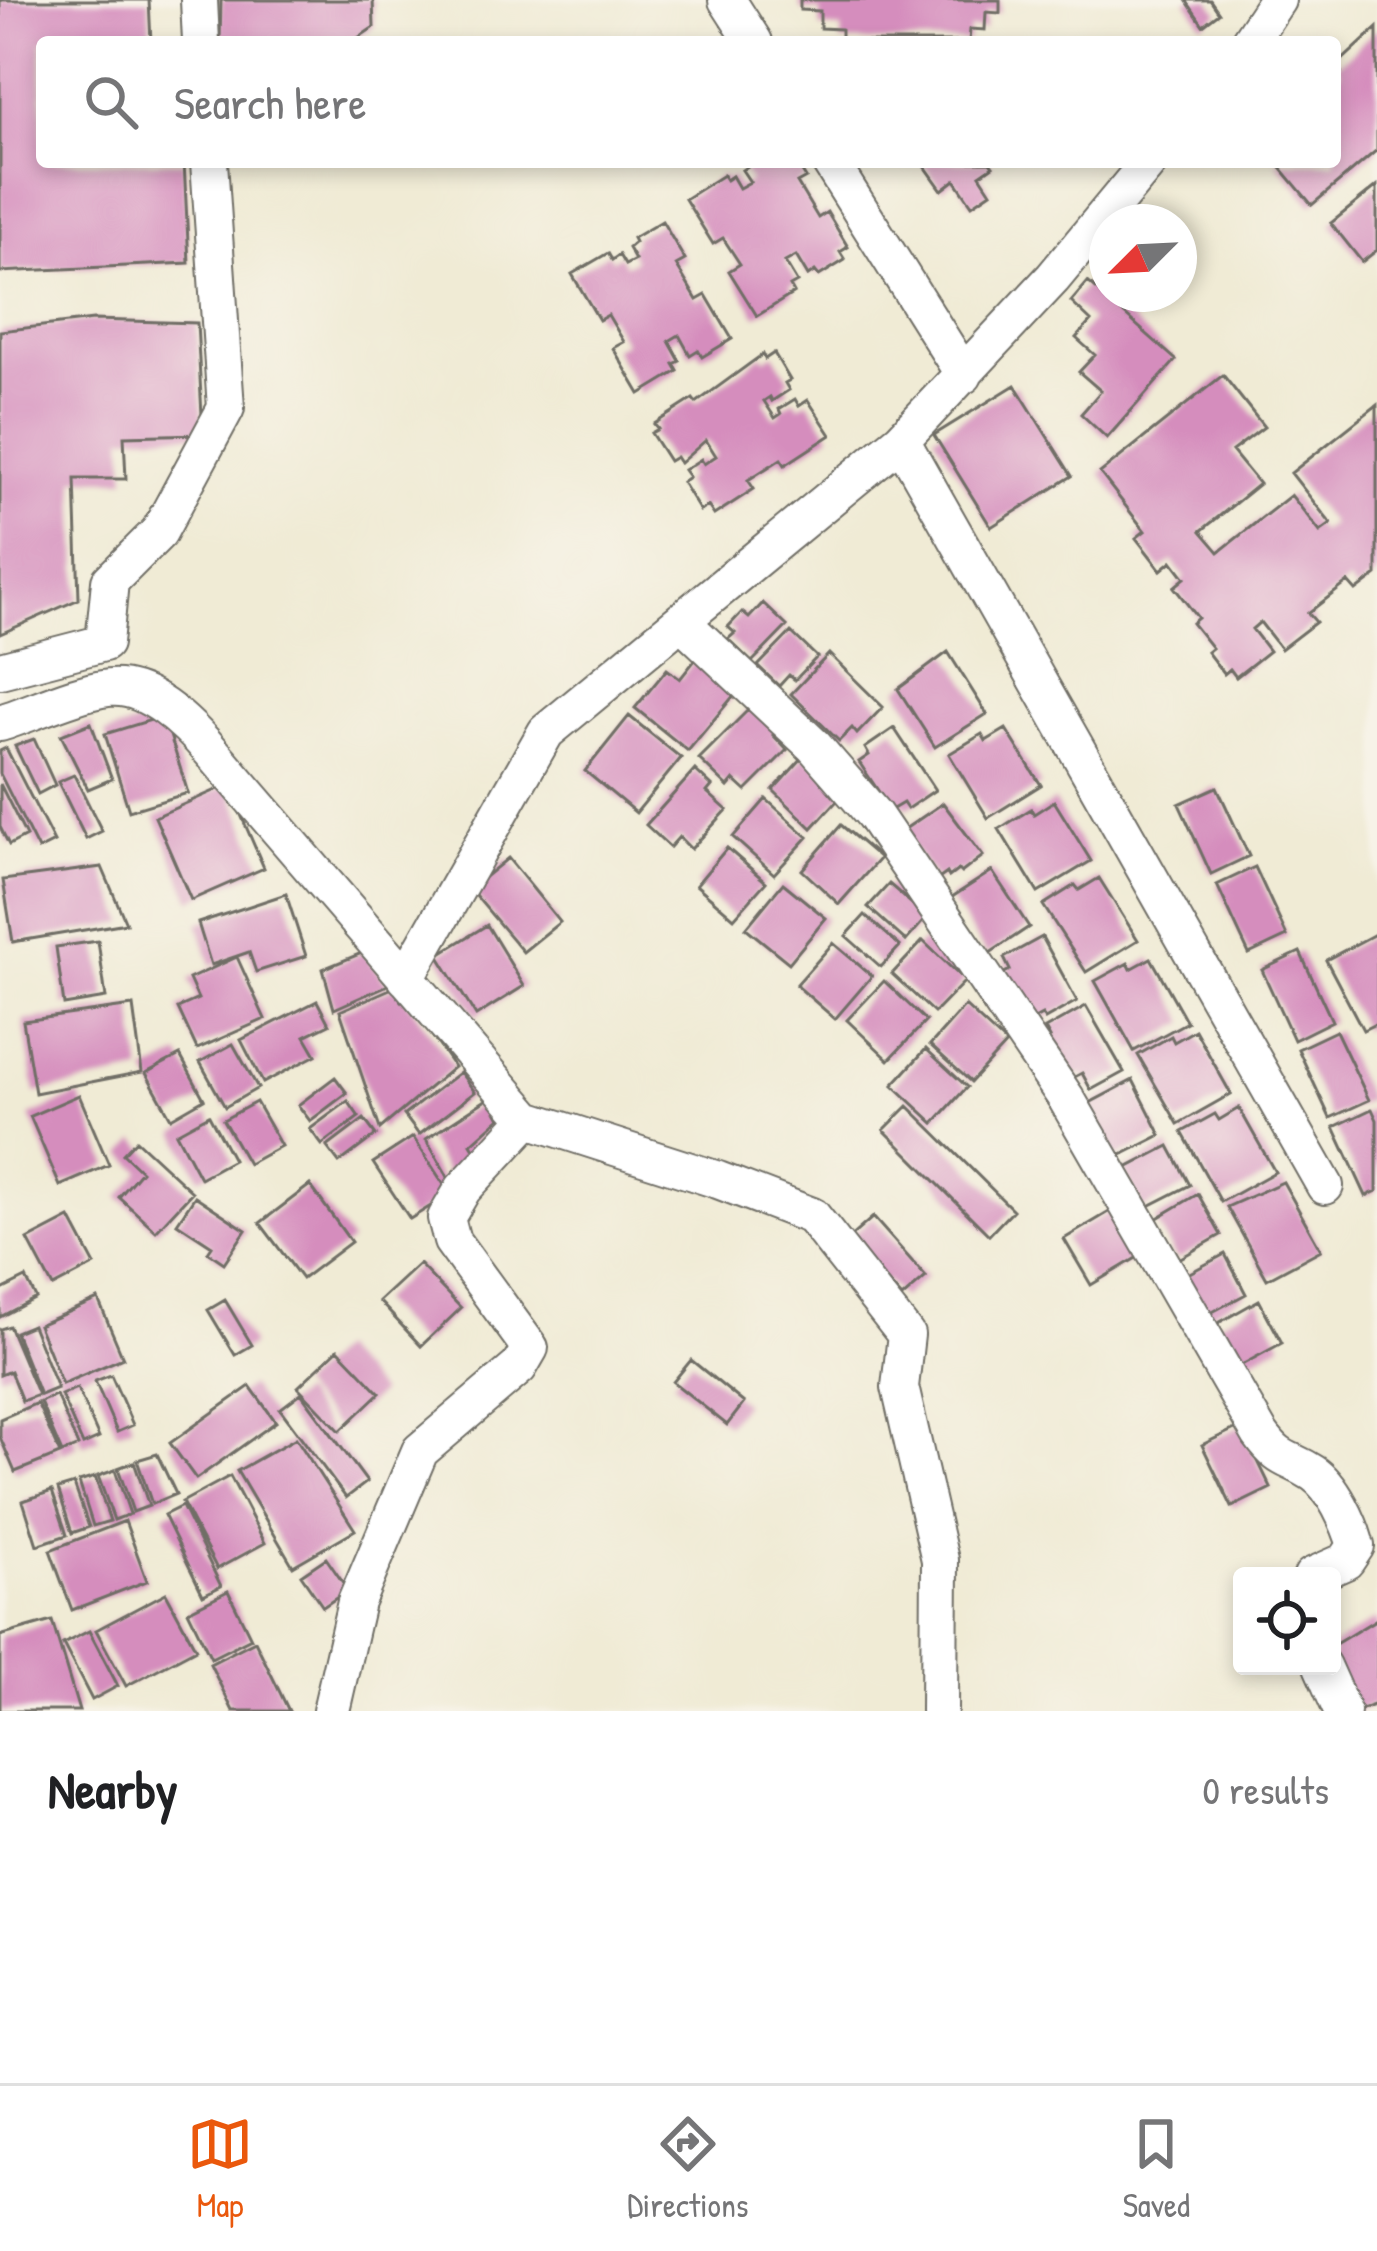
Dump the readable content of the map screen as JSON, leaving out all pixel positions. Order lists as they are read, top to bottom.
{
  "north": "bottom left",
  "page": {
    "search": "Search here",
    "heading": ["Nearby", "0 results"],
    "nav": ["Map", "Directions", "Saved"]
  }
}
